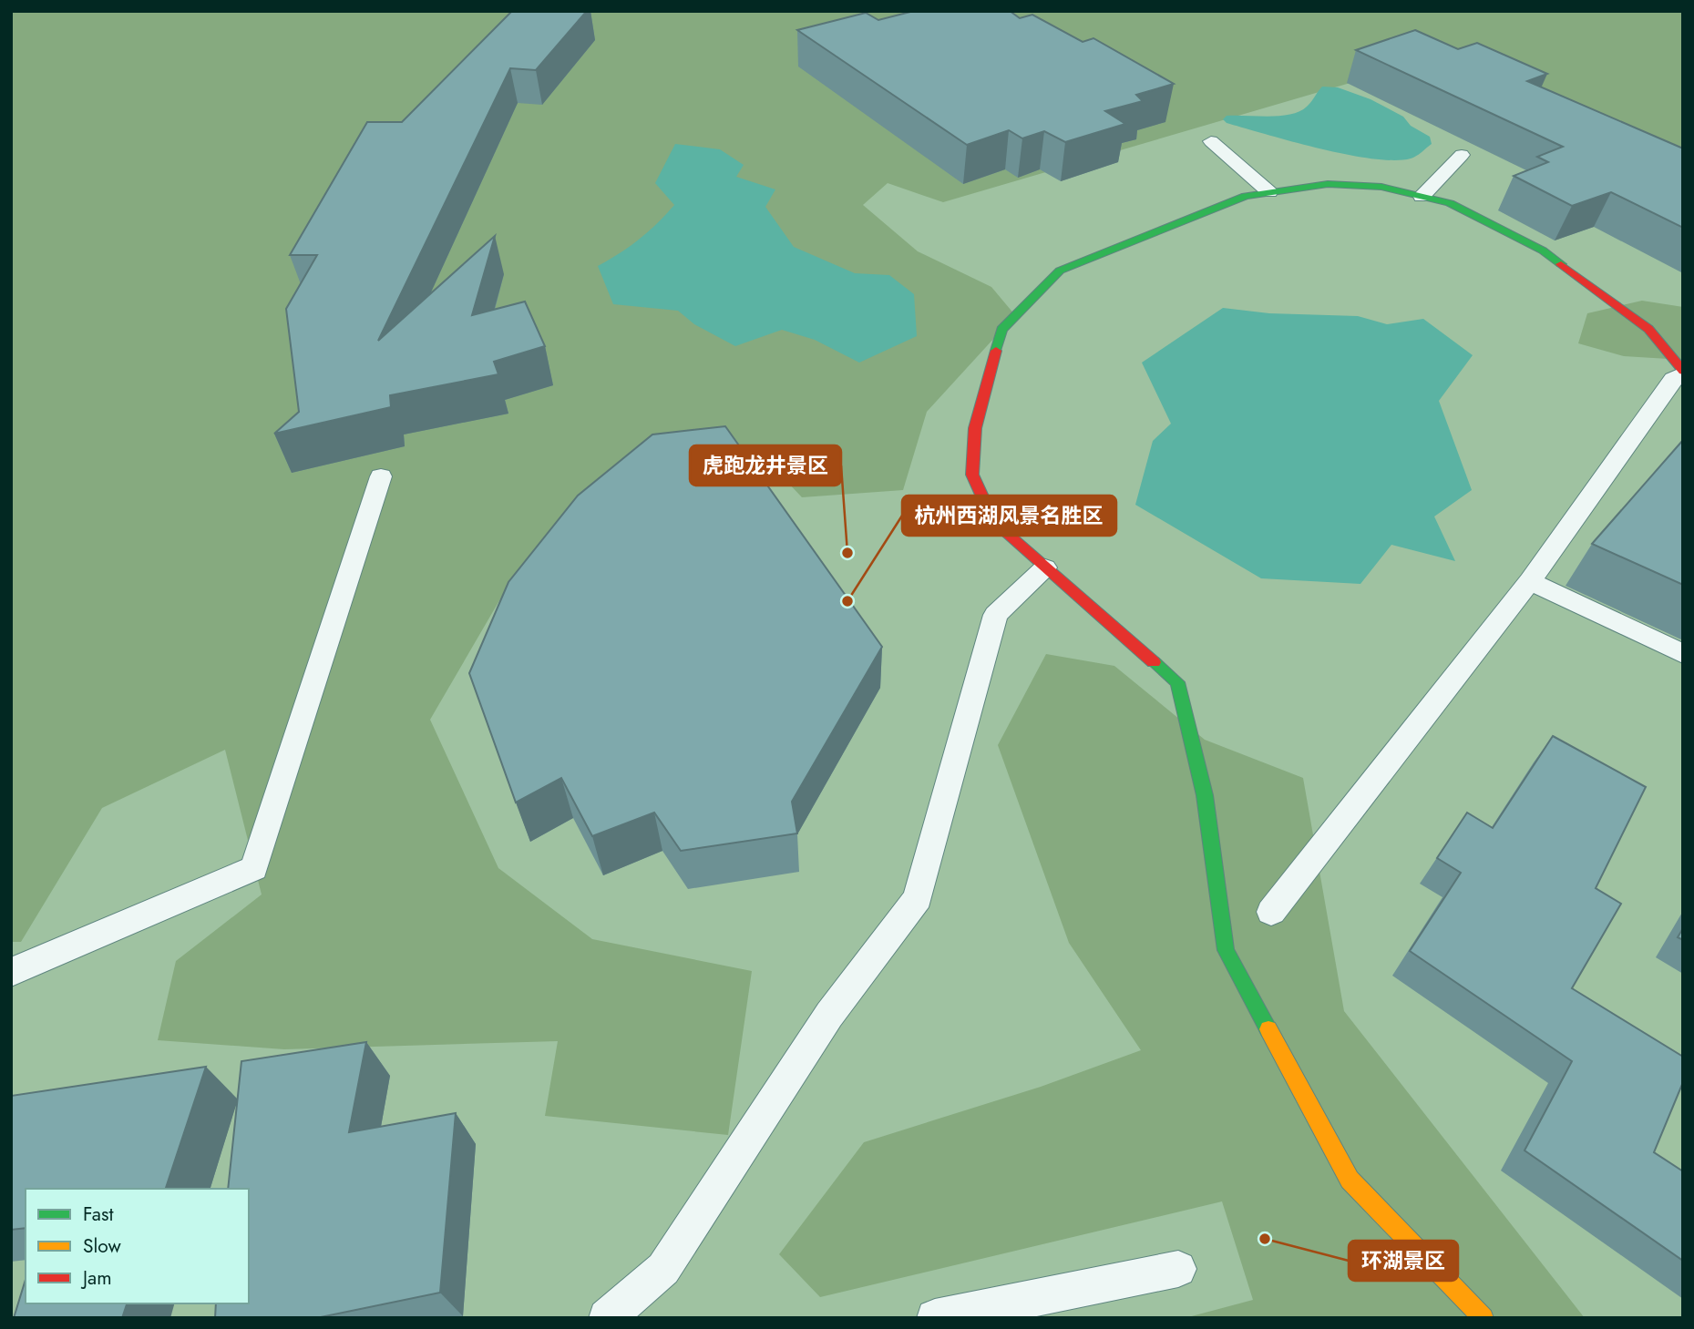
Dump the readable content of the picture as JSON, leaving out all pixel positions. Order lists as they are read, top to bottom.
{
  "places": ["虎跑龙井景区", "杭州西湖风景名胜区", "环湖景区"],
  "legend": ["Fast", "Slow", "Jam"]
}
